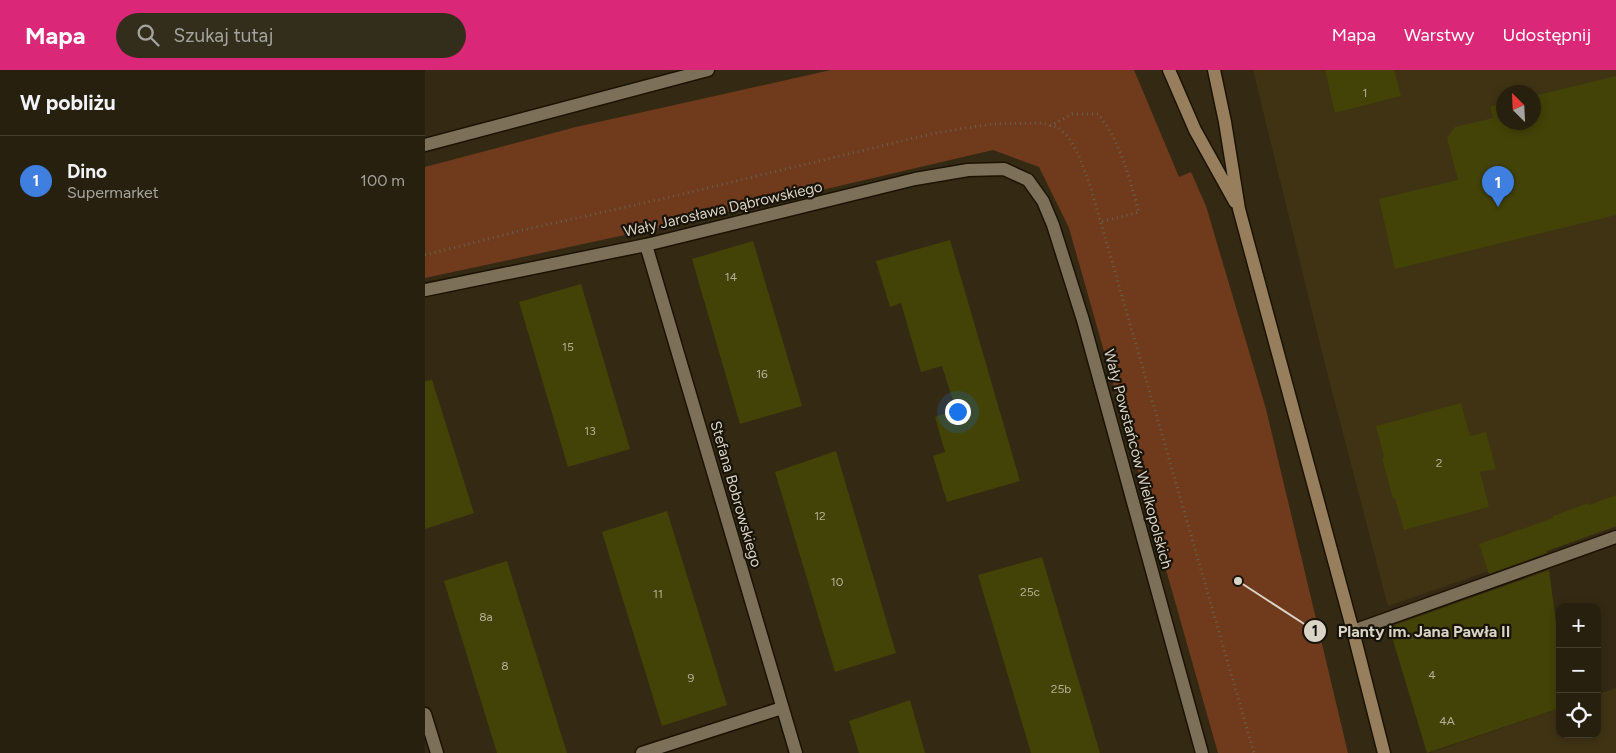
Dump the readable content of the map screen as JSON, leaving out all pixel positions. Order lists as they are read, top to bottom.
{
  "streets": {
    "street": ["Wały Jarosława Dąbrowskiego", "Wały Powstańców Wielkopolskich", "Stefana Bobrowskiego"]
  },
  "crossings": [
    ["Wały Jarosława Dąbrowskiego", "Wały Powstańców Wielkopolskich"],
    ["Wały Jarosława Dąbrowskiego", "Stefana Bobrowskiego"]
  ],
  "places": ["Planty im. Jana Pawła II"],
  "house_numbers": [
    "1",
    "14",
    "15",
    "16",
    "13",
    "2",
    "12",
    "10",
    "25c",
    "11",
    "8a",
    "8",
    "4",
    "9",
    "25b",
    "4A"
  ],
  "north": "top left",
  "page": {
    "header": "Mapa",
    "search": "Szukaj tutaj",
    "nav": ["Mapa", "Warstwy", "Udostępnij"],
    "heading": "W pobliżu",
    "list": [
      {
        "mark": "1",
        "name": "Dino",
        "note": "Supermarket",
        "value": "100 m"
      }
    ],
    "pins": "1",
    "map_buttons": ["+", "−"]
  }
}
